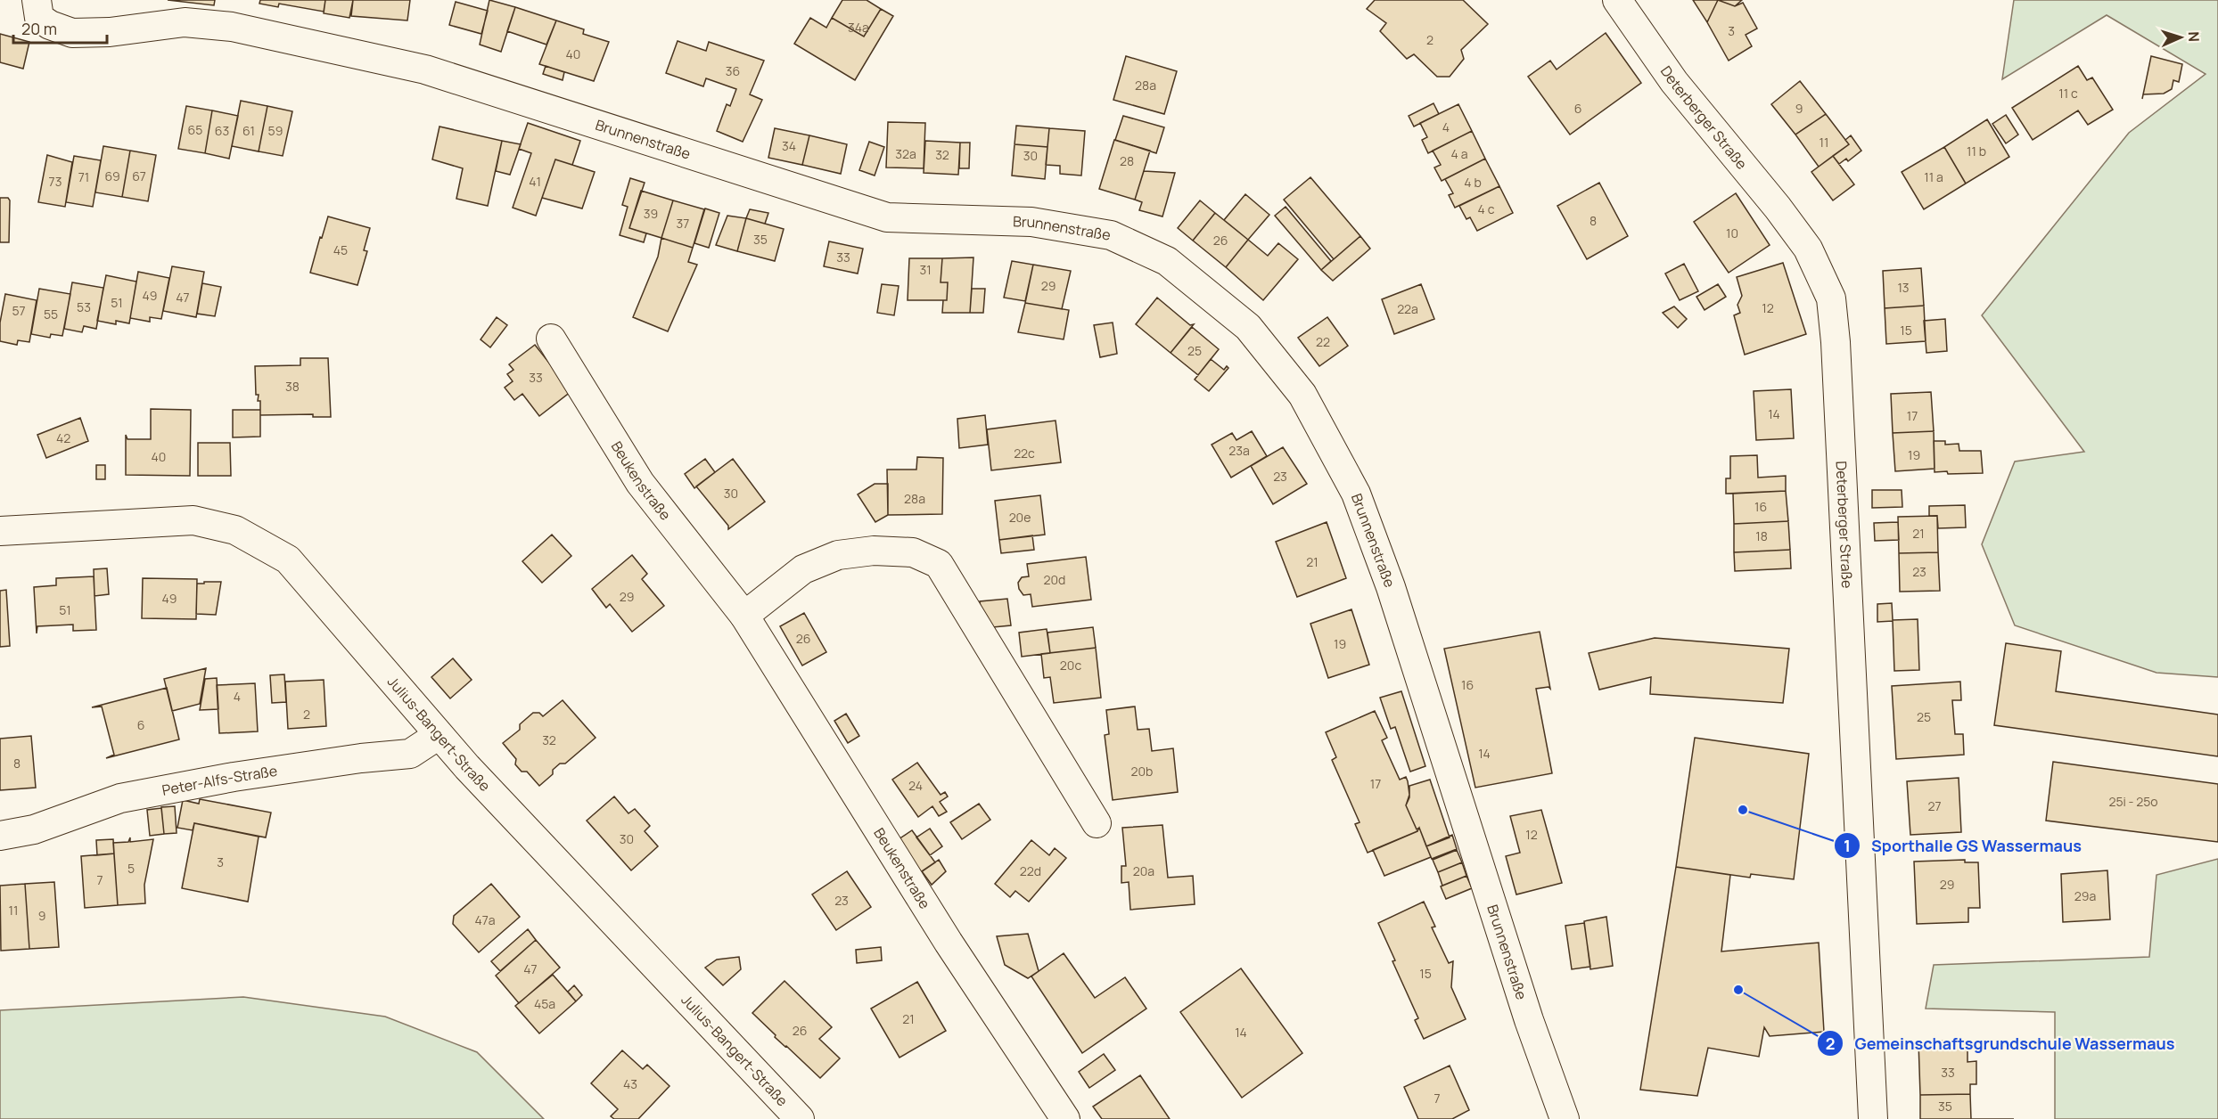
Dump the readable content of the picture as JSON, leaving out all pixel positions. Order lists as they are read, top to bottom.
{
  "streets": {
    "street": [
      "Deterberger Straße",
      "Brunnenstraße",
      "Beukenstraße",
      "Julius-Bangert-Straße",
      "Peter-Alfs-Straße"
    ]
  },
  "crossings": [
    ["Julius-Bangert-Straße", "Peter-Alfs-Straße"]
  ],
  "places": ["Sporthalle GS Wassermaus", "Gemeinschaftsgrundschule Wassermaus"],
  "house_numbers": [
    "34a",
    "3",
    "2",
    "40",
    "36",
    "28a",
    "11 c",
    "6",
    "9",
    "4",
    "65",
    "63",
    "61",
    "59",
    "11",
    "34",
    "11 b",
    "32a",
    "4 a",
    "32",
    "30",
    "28",
    "69",
    "67",
    "71",
    "11 a",
    "73",
    "41",
    "4 b",
    "4 c",
    "39",
    "8",
    "37",
    "10",
    "35",
    "26",
    "45",
    "33",
    "31",
    "29",
    "13",
    "49",
    "47",
    "51",
    "53",
    "12",
    "22a",
    "57",
    "55",
    "15",
    "22",
    "25",
    "33",
    "38",
    "14",
    "17",
    "42",
    "23a",
    "22c",
    "19",
    "40",
    "23",
    "30",
    "28a",
    "16",
    "20e",
    "21",
    "18",
    "21",
    "23",
    "20d",
    "29",
    "49",
    "51",
    "26",
    "19",
    "20c",
    "16",
    "4",
    "2",
    "25",
    "6",
    "32",
    "14",
    "8",
    "20b",
    "17",
    "24",
    "25i - 25o",
    "27",
    "12",
    "30",
    "3",
    "5",
    "22d",
    "20a",
    "7",
    "29",
    "29a",
    "23",
    "11",
    "9",
    "47a",
    "47",
    "15",
    "45a",
    "21",
    "26",
    "14",
    "33",
    "43",
    "7",
    "35"
  ],
  "scale_bar": "20 m",
  "north": "right"
}
